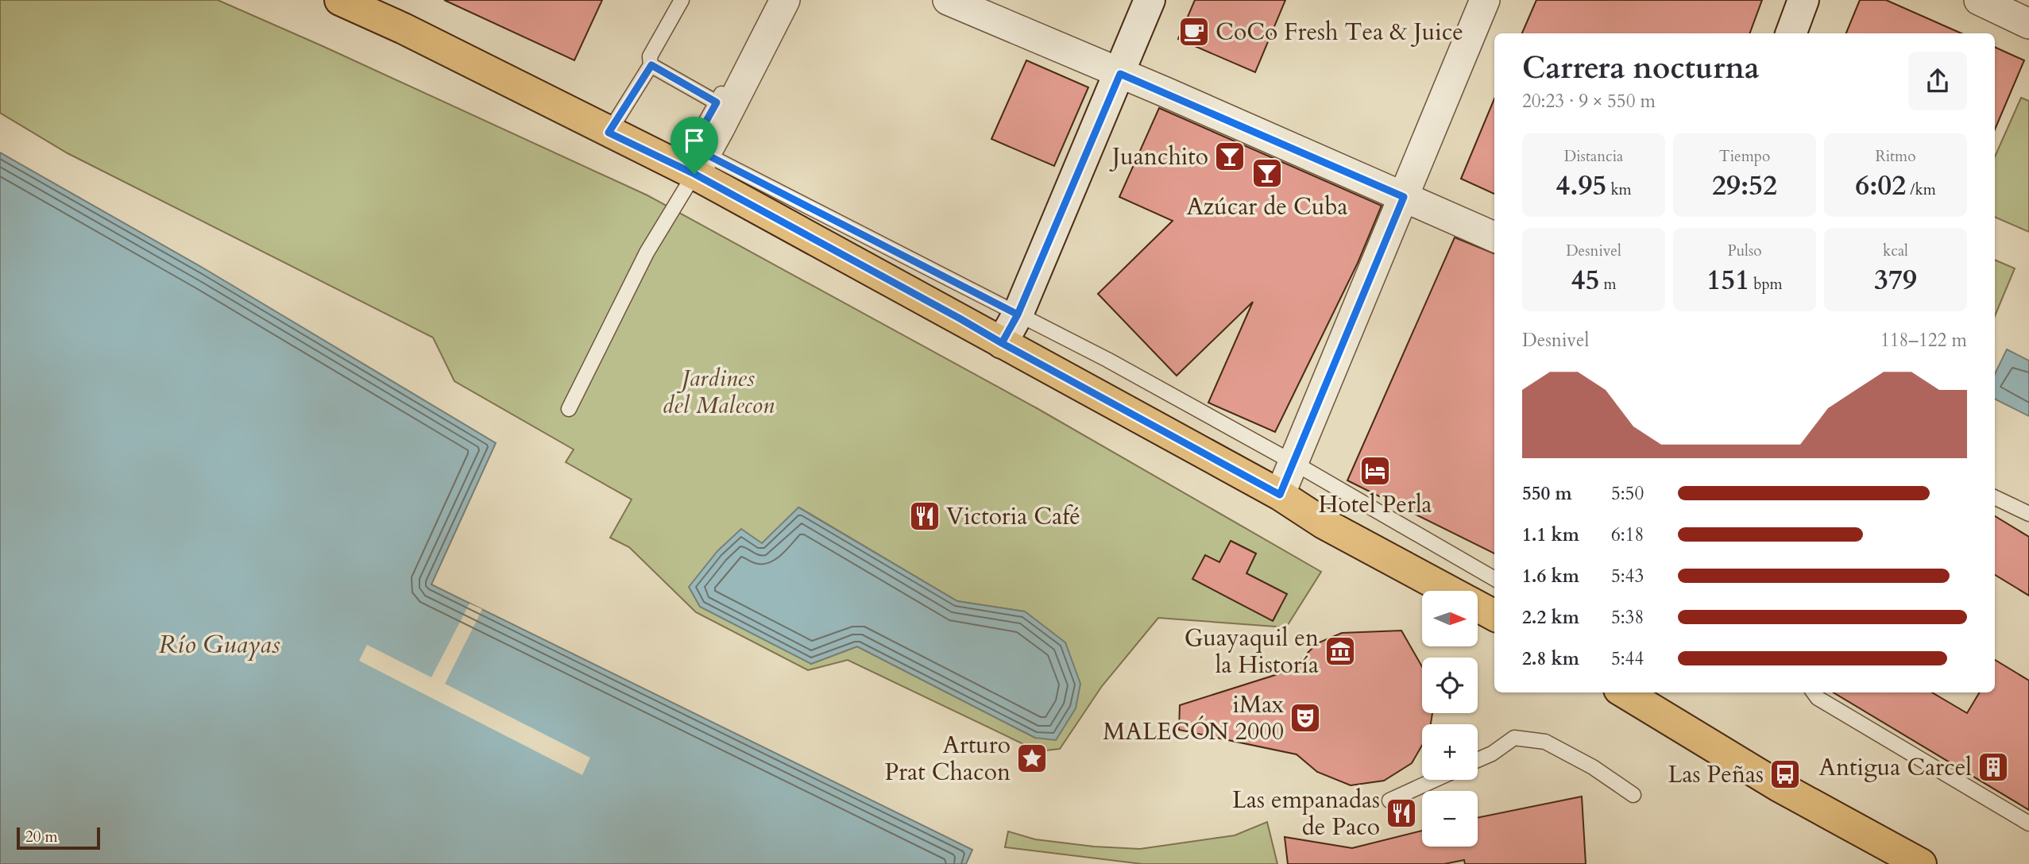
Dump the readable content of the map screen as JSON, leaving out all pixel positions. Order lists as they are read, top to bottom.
{
  "water": ["Río Guayas"],
  "parks": ["Jardines del Malecon"],
  "places": {
    "cafe": ["CoCo Fresh Tea & Juice"],
    "bar": ["Juanchito", "Azúcar de Cuba"],
    "hotel": ["Hotel Perla"],
    "restaurant": ["Victoria Café", "Las empanadas de Paco"],
    "museum": ["Guayaquil en la Historía"],
    "theatre": ["iMax MALECÓN 2000"],
    "place": ["Arturo Prat Chacon"],
    "building": ["Antigua Carcel"],
    "bus stop": ["Las Peñas"]
  },
  "scale_bar": "20 m",
  "north": "right",
  "page": {
    "heading": ["Carrera nocturna", "20:23 · 9 × 550 m"],
    "stats": [
      ["Distancia", "4.95 km"],
      ["Tiempo", "29:52"],
      ["Ritmo", "6:02 /km"],
      ["Desnivel", "45 m"],
      ["Pulso", "151 bpm"],
      ["kcal", "379"]
    ],
    "chart": ["Desnivel", "118–122 m"],
    "list": [
      {
        "name": "550 m",
        "note": "5:50"
      },
      {
        "name": "1.1 km",
        "note": "6:18"
      },
      {
        "name": "1.6 km",
        "note": "5:43"
      },
      {
        "name": "2.2 km",
        "note": "5:38"
      },
      {
        "name": "2.8 km",
        "note": "5:44"
      }
    ],
    "map_buttons": ["+", "−"],
    "scale": "20 m"
  }
}
